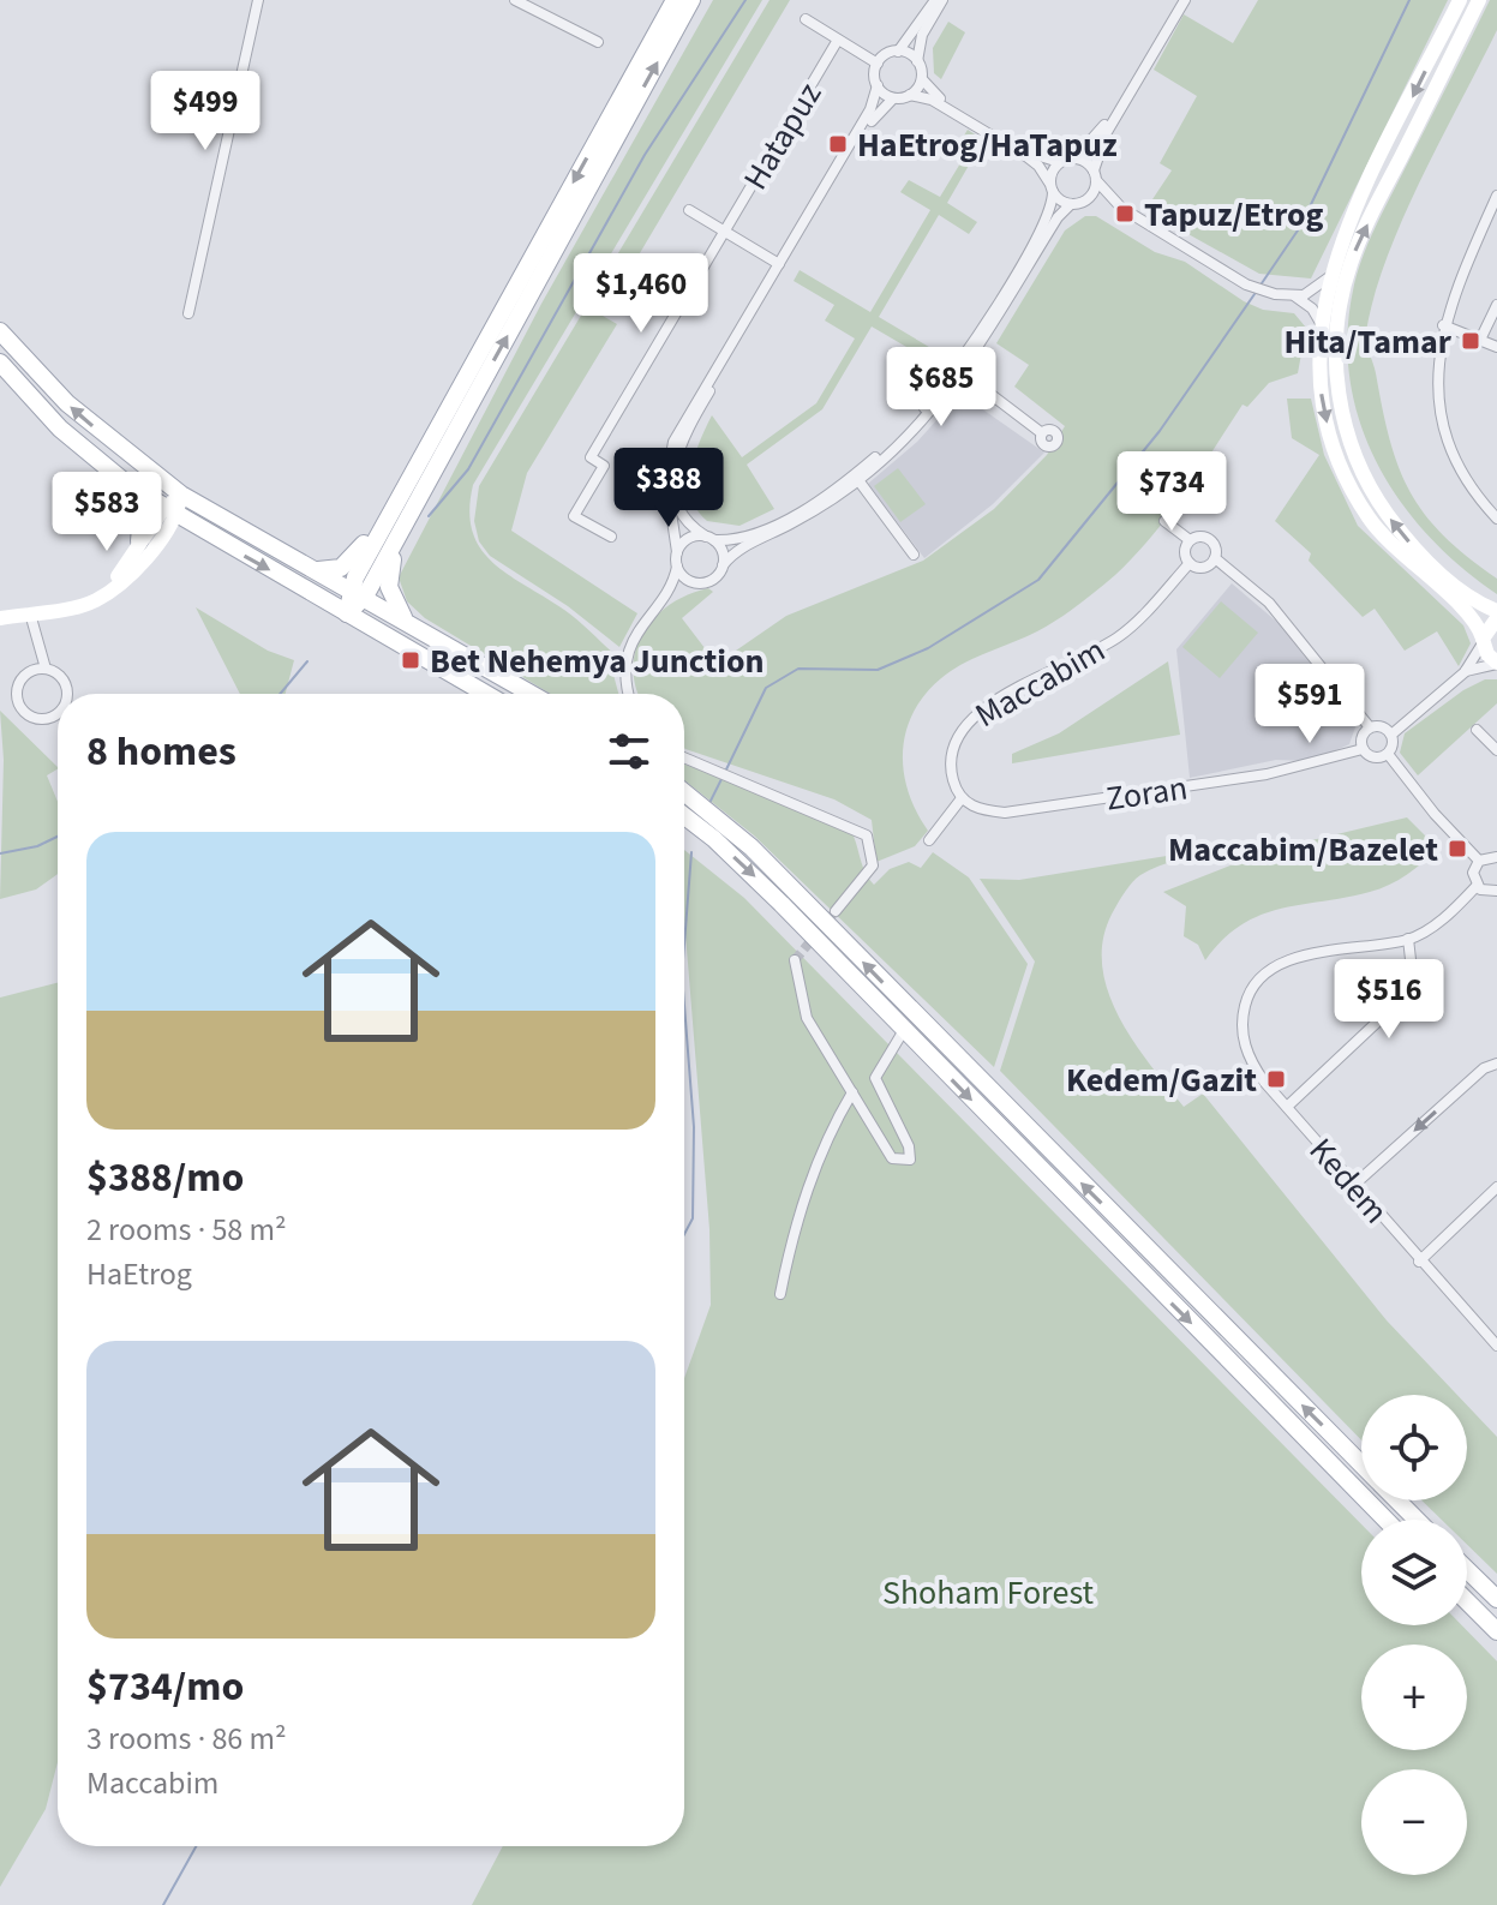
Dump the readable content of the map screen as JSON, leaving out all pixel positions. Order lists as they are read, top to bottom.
{
  "streets": {
    "street": [
      "Hatapuz",
      "Maccabim",
      "Zoran",
      "Kedem"
    ]
  },
  "crossings": [
    ["Maccabim", "Zoran"]
  ],
  "parks": ["Shoham Forest"],
  "places": {
    "transit": [
      "HaEtrog/HaTapuz",
      "Tapuz/Etrog",
      "Hita/Tamar",
      "Bet Nehemya Junction",
      "Maccabim/Bazelet",
      "Kedem/Gazit"
    ]
  },
  "page": {
    "price": [
      "$499",
      "$1,460",
      "$685",
      "$388",
      "$734",
      "$583",
      "$591",
      "$516"
    ],
    "heading": "8 homes",
    "list": [
      {
        "name": "$388/mo",
        "note": "2 rooms · 58 m² · HaEtrog"
      },
      {
        "name": "$734/mo",
        "note": "3 rooms · 86 m² · Maccabim"
      }
    ],
    "map_buttons": ["+", "−"]
  }
}
